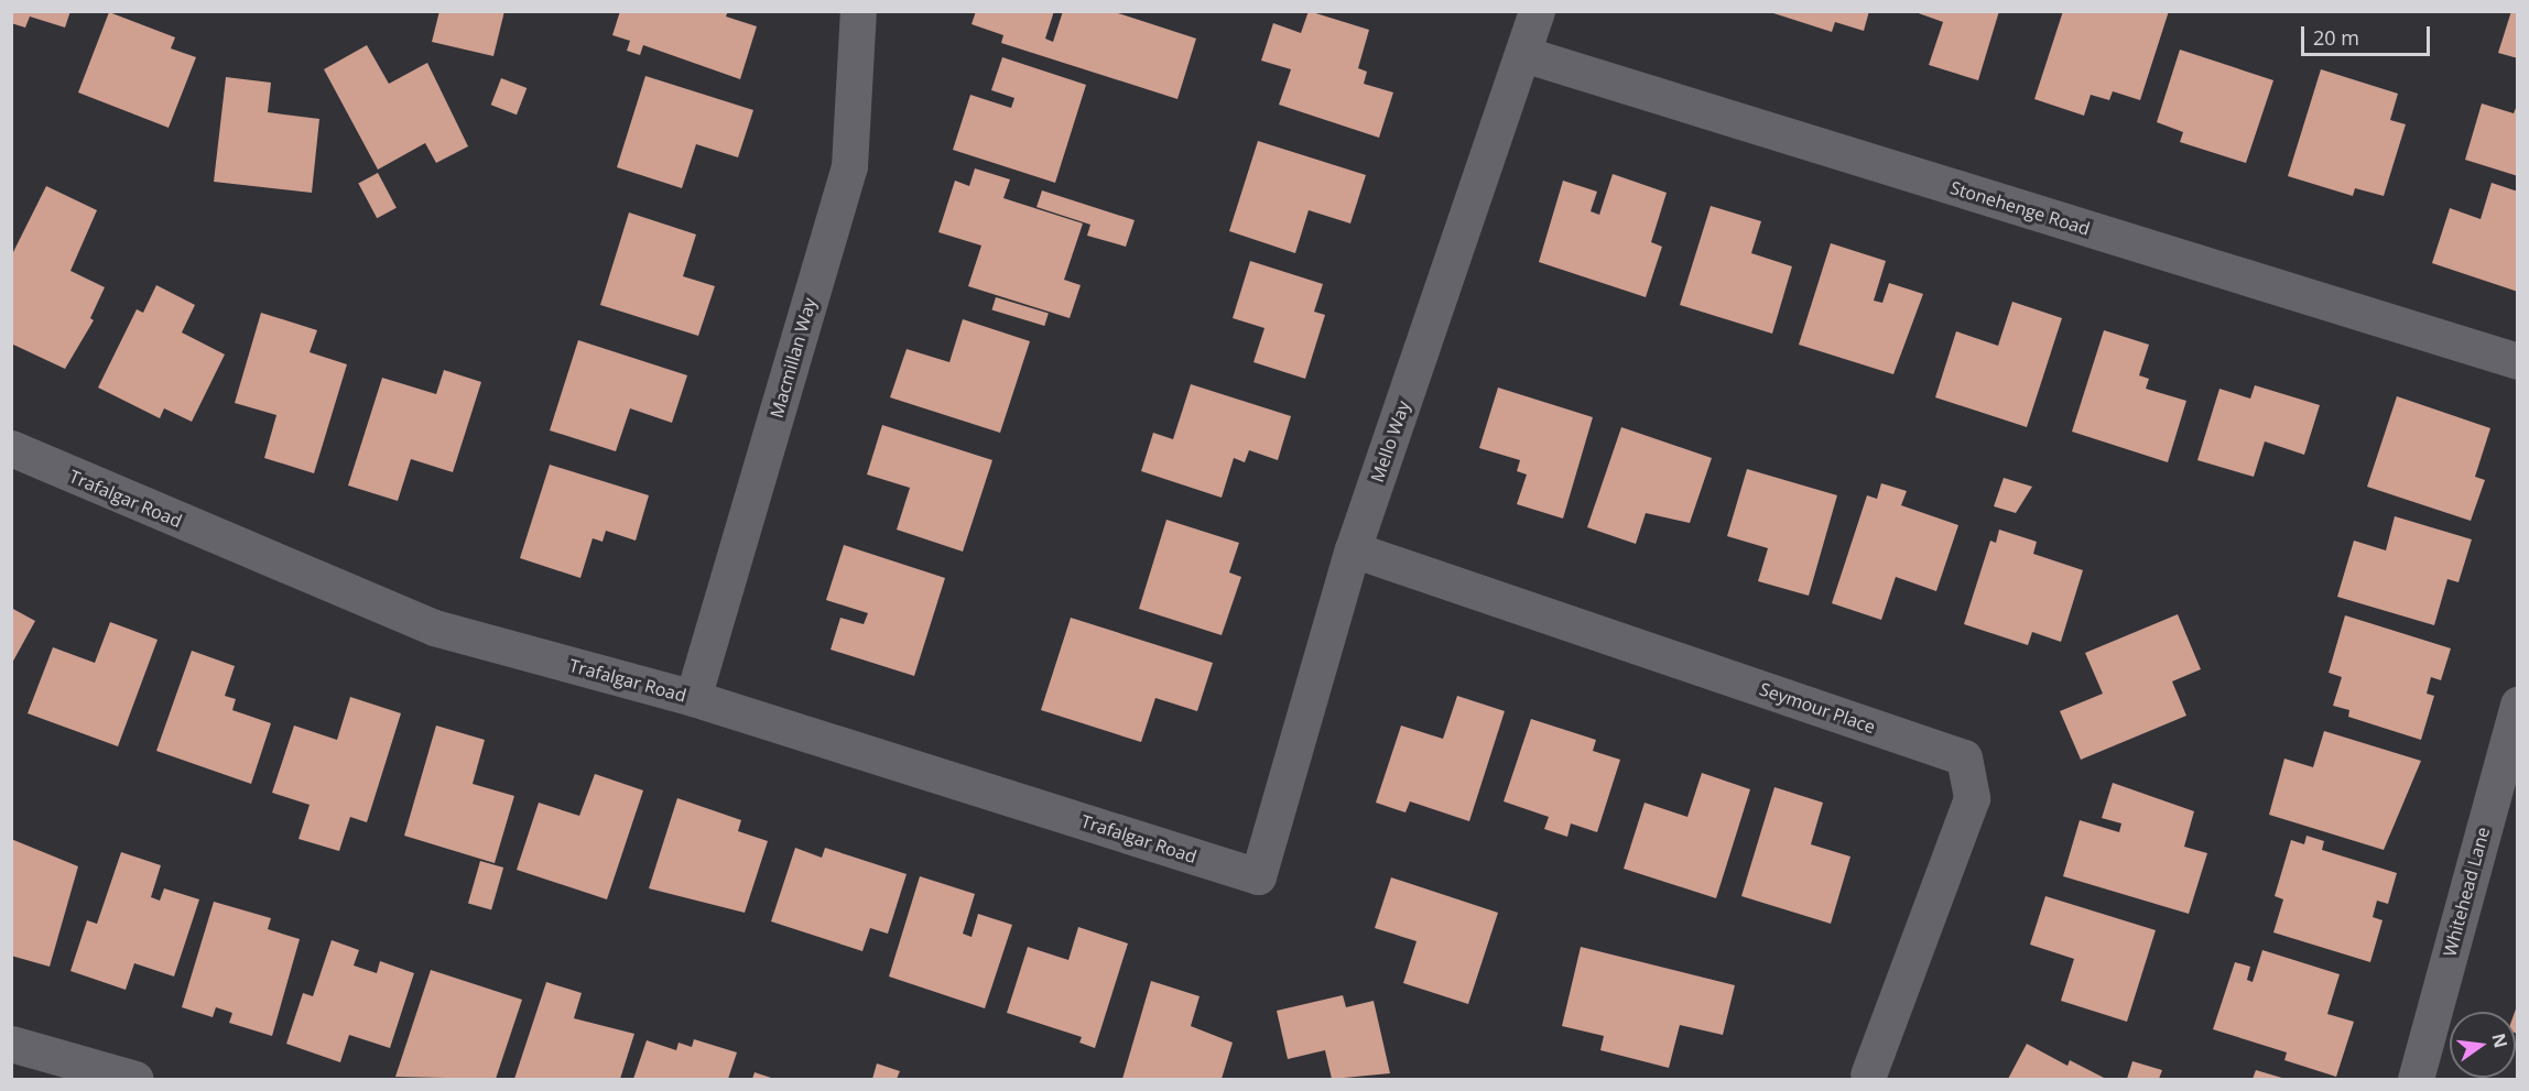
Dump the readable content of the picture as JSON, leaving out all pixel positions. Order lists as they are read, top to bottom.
{
  "streets": {
    "street": [
      "Stonehenge Road",
      "Macmillan Way",
      "Mello Way",
      "Trafalgar Road",
      "Seymour Place",
      "Whitehead Lane"
    ]
  },
  "crossings": [
    ["Stonehenge Road", "Mello Way"],
    ["Macmillan Way", "Trafalgar Road"],
    ["Mello Way", "Trafalgar Road"],
    ["Mello Way", "Seymour Place"]
  ],
  "scale_bar": "20 m",
  "north": "right"
}
